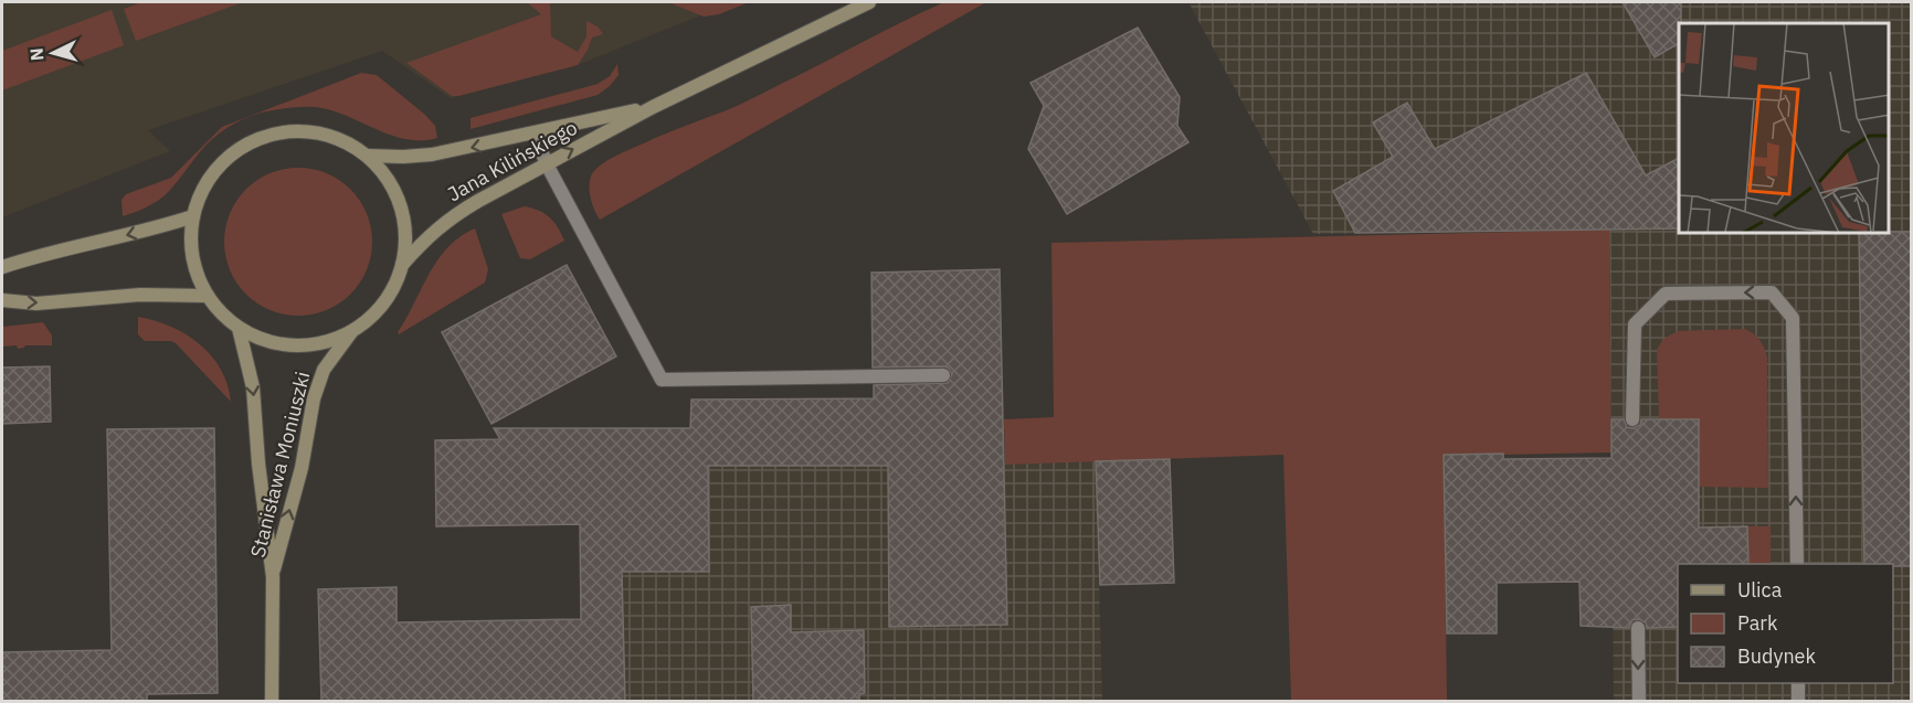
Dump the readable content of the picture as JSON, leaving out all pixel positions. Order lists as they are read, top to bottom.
{
  "streets": {
    "main road": ["Jana Kilińskiego", "Stanisława Moniuszki"]
  },
  "crossings": [
    ["Jana Kilińskiego", "Stanisława Moniuszki"]
  ],
  "legend": ["Ulica", "Park", "Budynek"],
  "north": "left"
}
